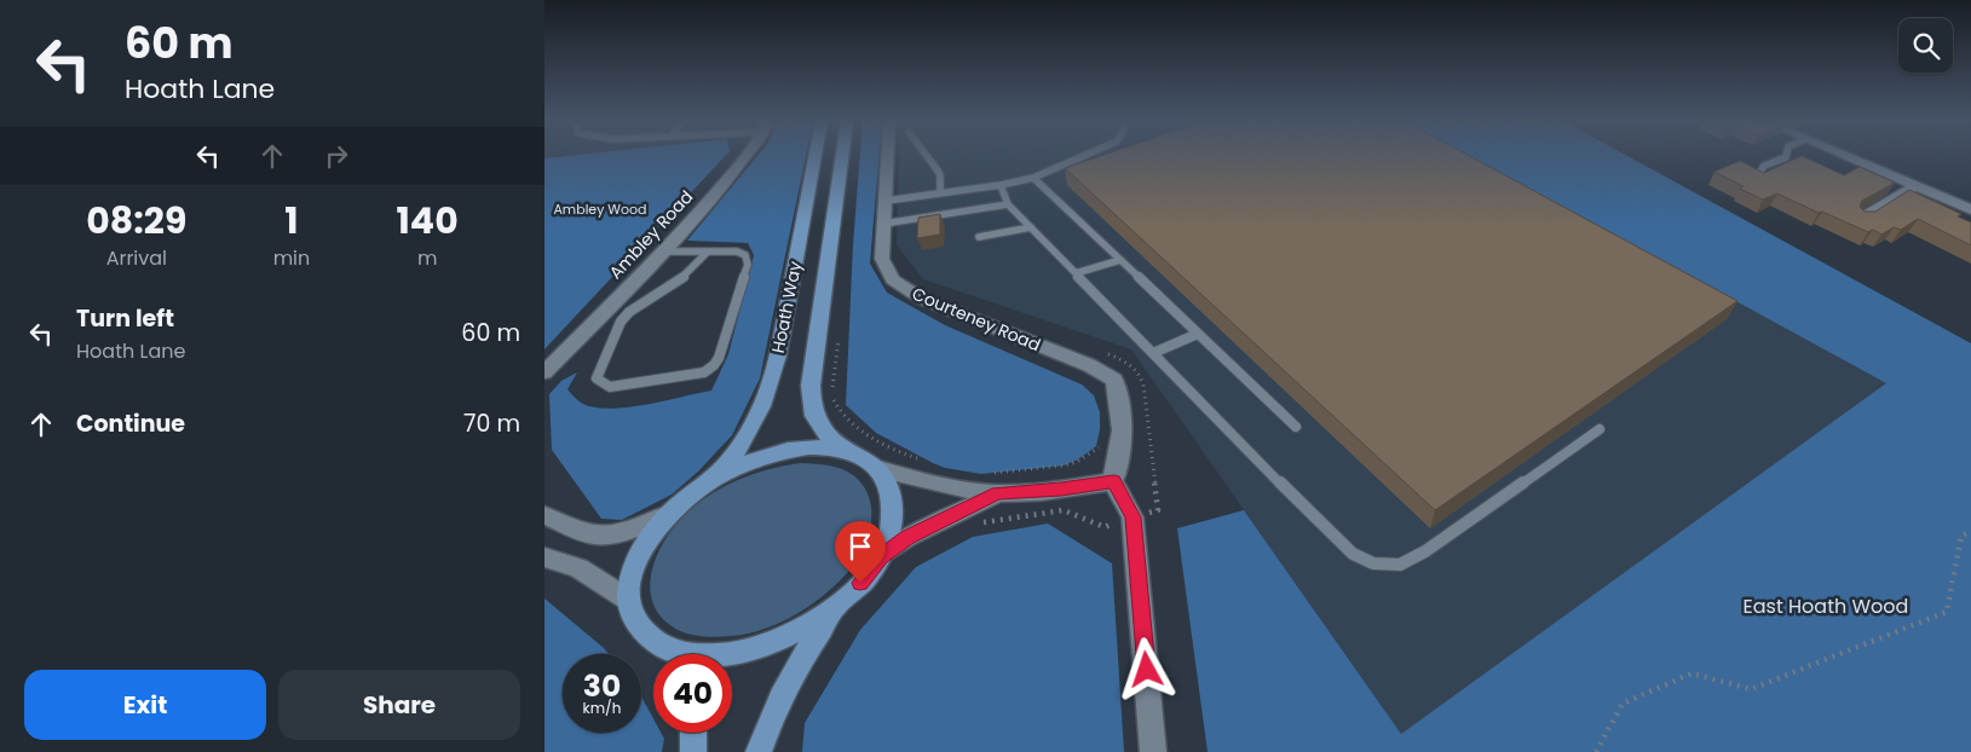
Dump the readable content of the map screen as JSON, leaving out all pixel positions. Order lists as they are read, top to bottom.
{
  "streets": {
    "main road": ["Hoath Way"],
    "street": ["Ambley Road", "Courteney Road"]
  },
  "parks": ["Ambley Wood", "East Hoath Wood"],
  "page": {
    "turn": ["60 m", "Hoath Lane"],
    "eta": [
      "08:29",
      "Arrival",
      "1",
      "min",
      "140",
      "m"
    ],
    "list": [
      {
        "name": "Turn left",
        "note": "Hoath Lane",
        "value": "60 m"
      },
      {
        "name": "Continue",
        "value": "70 m"
      }
    ],
    "speed": "30 km/h",
    "limit": "40",
    "buttons": ["Exit", "Share"]
  }
}
